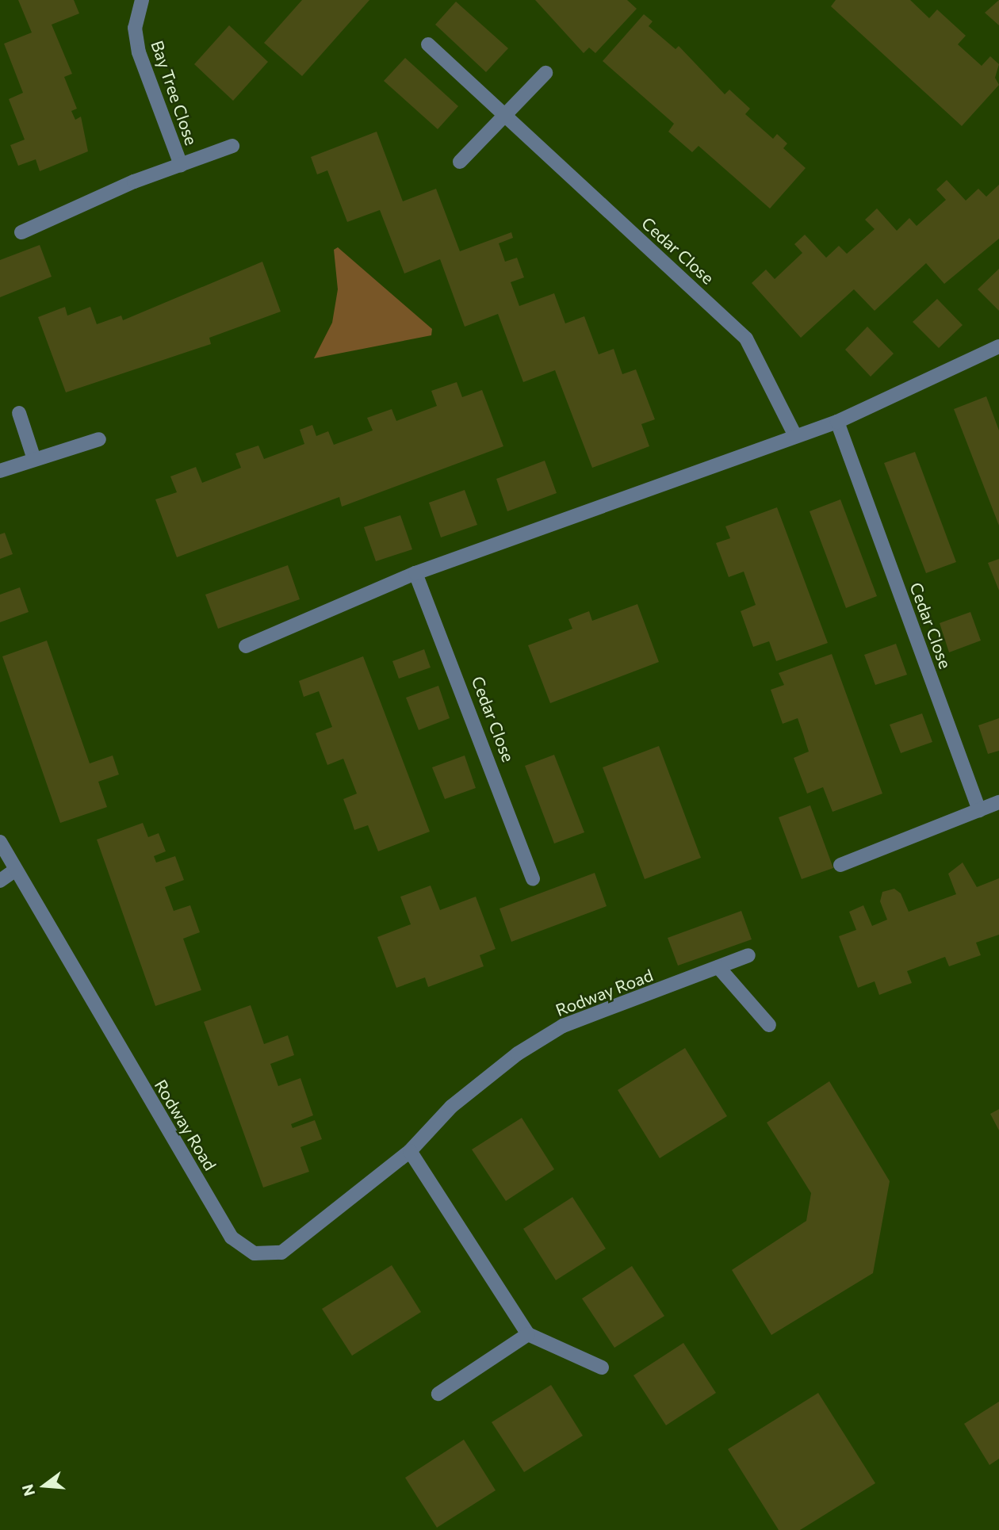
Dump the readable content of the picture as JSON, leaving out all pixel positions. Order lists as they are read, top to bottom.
{
  "streets": {
    "street": ["Bay Tree Close", "Cedar Close", "Rodway Road"]
  },
  "north": "left"
}
